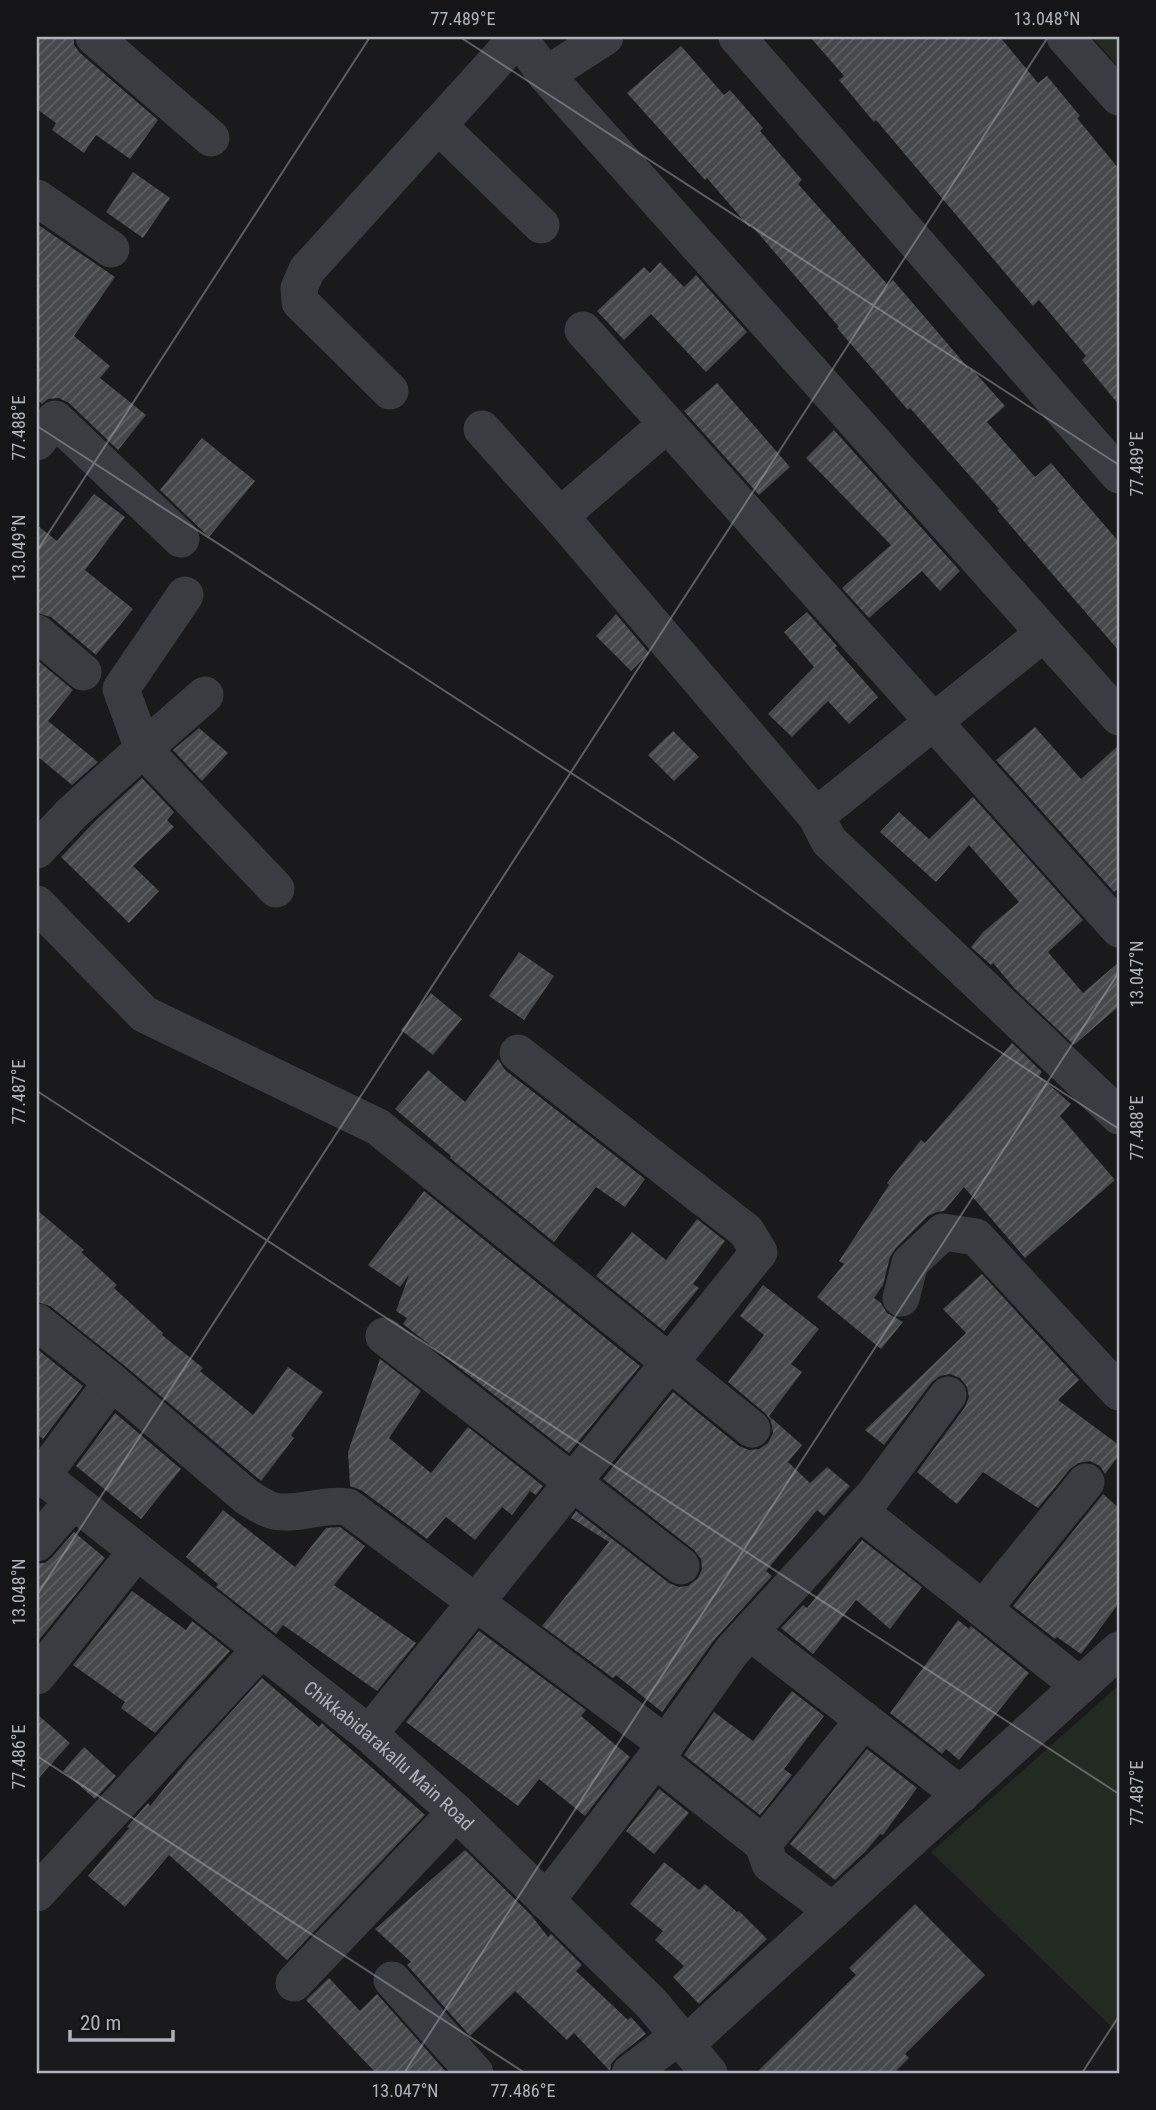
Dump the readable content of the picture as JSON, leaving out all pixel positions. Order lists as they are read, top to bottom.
{
  "streets": {
    "street": ["Chikkabidarakallu Main Road"]
  },
  "scale_bar": "20 m",
  "coordinates": [
    "77.489°E",
    "13.048°N",
    "77.488°E",
    "13.049°N",
    "13.047°N",
    "77.487°E",
    "77.486°E"
  ]
}
